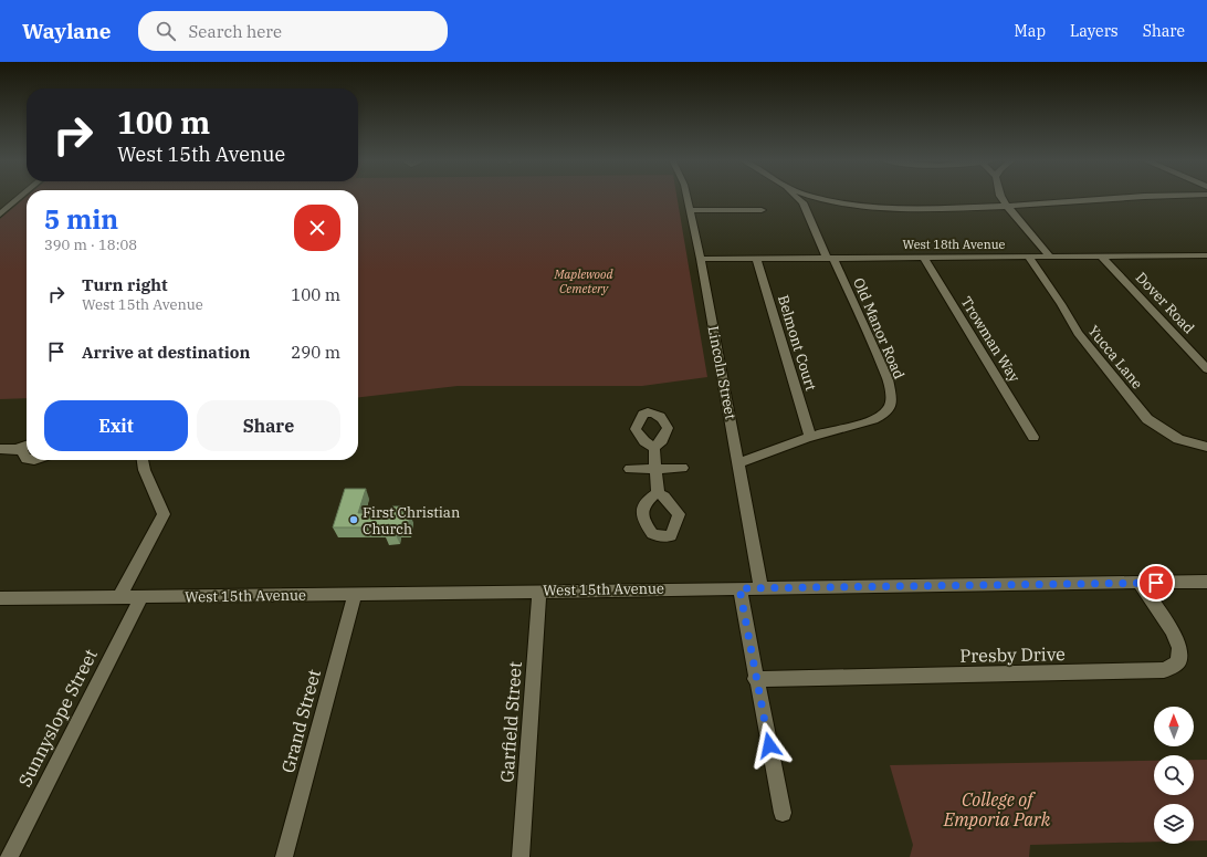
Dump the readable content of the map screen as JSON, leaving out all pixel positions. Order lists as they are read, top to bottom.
{
  "streets": {
    "street": [
      "West 18th Avenue",
      "Dover Road",
      "Old Manor Road",
      "Trowman Way",
      "Belmont Court",
      "Yucca Lane",
      "Lincoln Street",
      "West 15th Avenue",
      "Presby Drive",
      "Sunnyslope Street",
      "Grand Street",
      "Garfield Street"
    ]
  },
  "crossings": [
    ["West 18th Avenue", "Dover Road"],
    ["West 18th Avenue", "Old Manor Road"],
    ["West 18th Avenue", "Trowman Way"],
    ["West 18th Avenue", "Belmont Court"],
    ["West 18th Avenue", "Yucca Lane"],
    ["West 18th Avenue", "Lincoln Street"],
    ["Old Manor Road", "Belmont Court"],
    ["Old Manor Road", "Lincoln Street"],
    ["Lincoln Street", "West 15th Avenue"],
    ["West 15th Avenue", "Presby Drive"],
    ["West 15th Avenue", "Sunnyslope Street"],
    ["West 15th Avenue", "Grand Street"],
    ["West 15th Avenue", "Garfield Street"]
  ],
  "parks": ["Maplewood Cemetery", "College of Emporia Park"],
  "places": ["First Christian Church"],
  "north": "top",
  "page": {
    "header": "Waylane",
    "search": "Search here",
    "nav": ["Map", "Layers", "Share"],
    "turn": ["100 m", "West 15th Avenue"],
    "heading": ["5 min", "390 m · 18:08"],
    "list": [
      {
        "name": "Turn right",
        "note": "West 15th Avenue",
        "value": "100 m"
      },
      {
        "name": "Arrive at destination",
        "value": "290 m"
      }
    ],
    "buttons": ["Exit", "Share"]
  }
}
